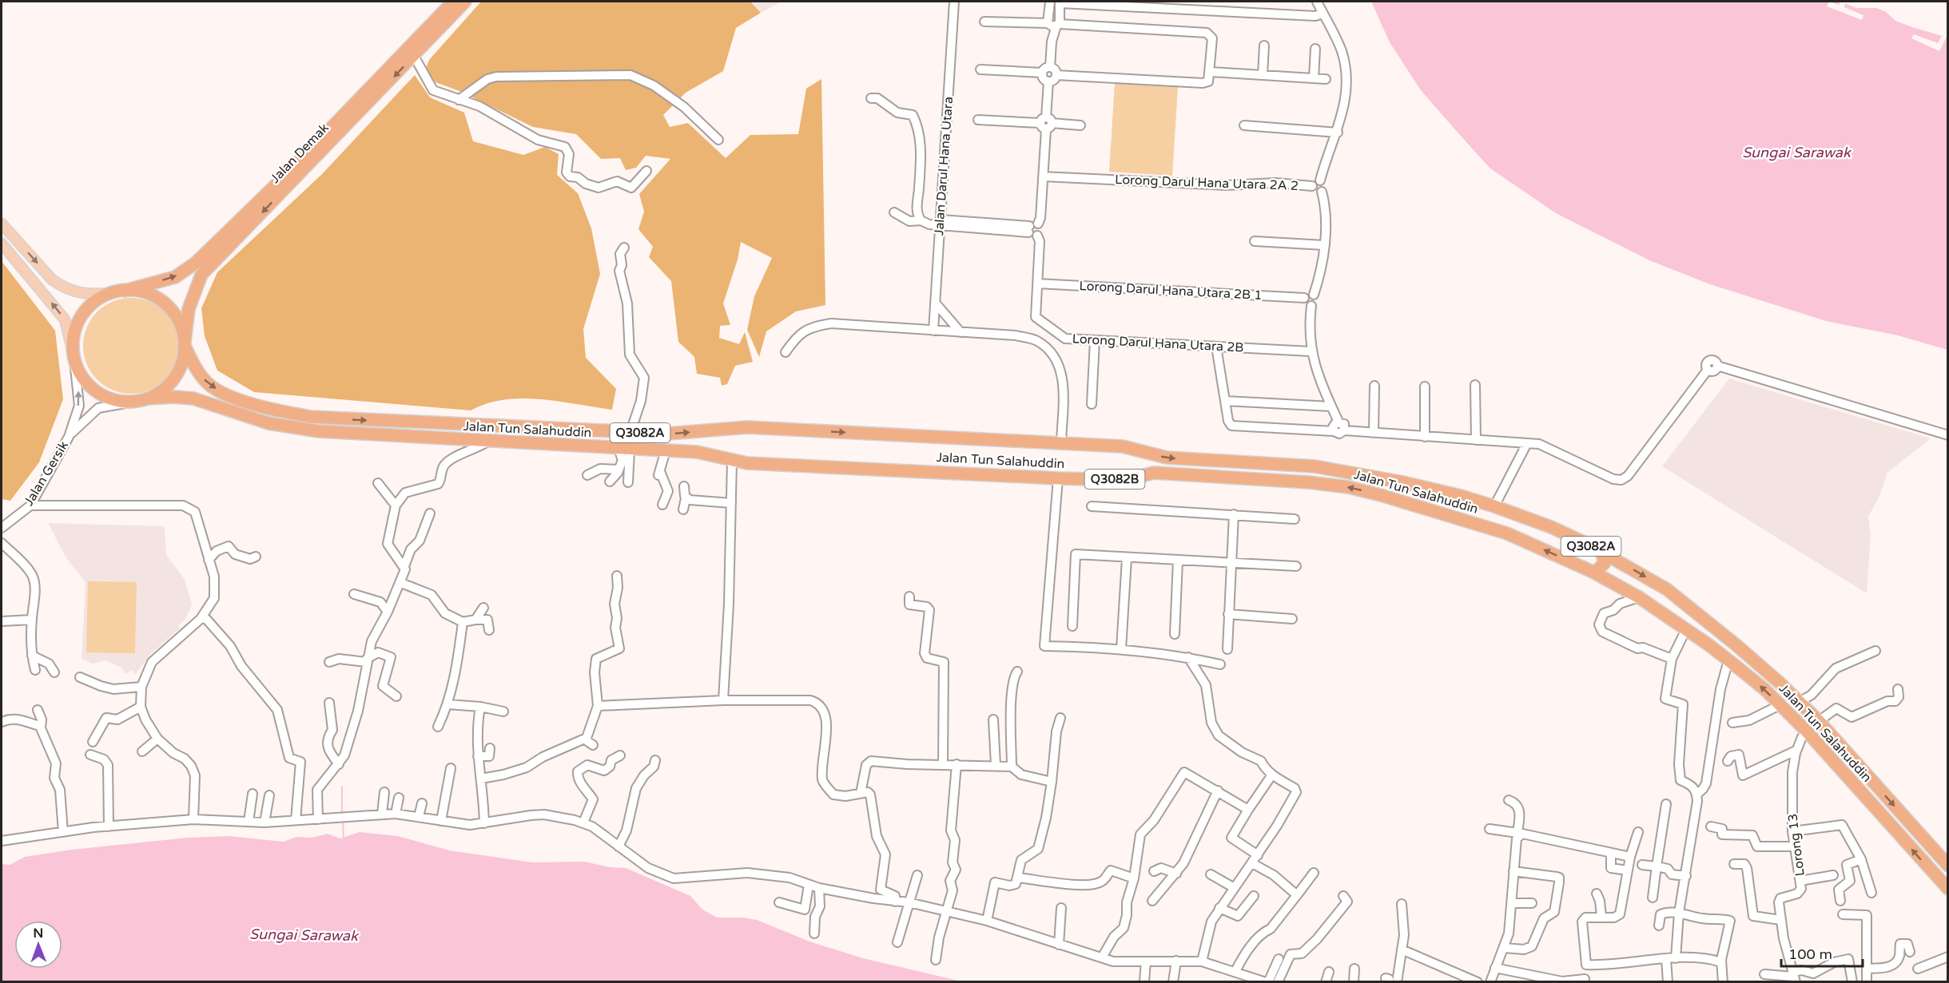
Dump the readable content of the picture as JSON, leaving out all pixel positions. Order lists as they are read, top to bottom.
{
  "streets": {
    "highway": [
      "Jalan Demak",
      "Jalan Tun Salahuddin",
      "Q3082A",
      "Q3082B"
    ],
    "street": [
      "Jalan Darul Hana Utara",
      "Lorong Darul Hana Utara 2A 2",
      "Lorong Darul Hana Utara 2B 1",
      "Lorong Darul Hana Utara 2B",
      "Jalan Gersik",
      "Lorong 13"
    ]
  },
  "crossings": [
    ["Jalan Demak", "Jalan Tun Salahuddin"],
    ["Lorong Darul Hana Utara 2B 1", "Lorong Darul Hana Utara 2B"]
  ],
  "water": ["Sungai Sarawak"],
  "scale_bar": "100 m",
  "north": "top"
}
